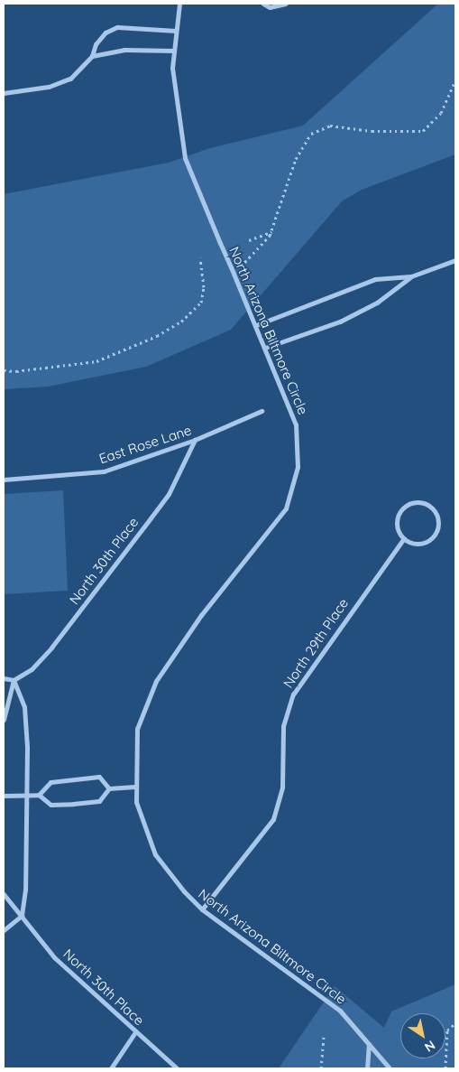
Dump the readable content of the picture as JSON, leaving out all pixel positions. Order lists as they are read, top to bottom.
{
  "streets": {
    "street": [
      "North Arizona Biltmore Circle",
      "East Rose Lane",
      "North 30th Place",
      "North 29th Place"
    ]
  },
  "crossings": [
    ["North Arizona Biltmore Circle", "North 29th Place"],
    ["East Rose Lane", "North 30th Place"]
  ],
  "north": "bottom right"
}
